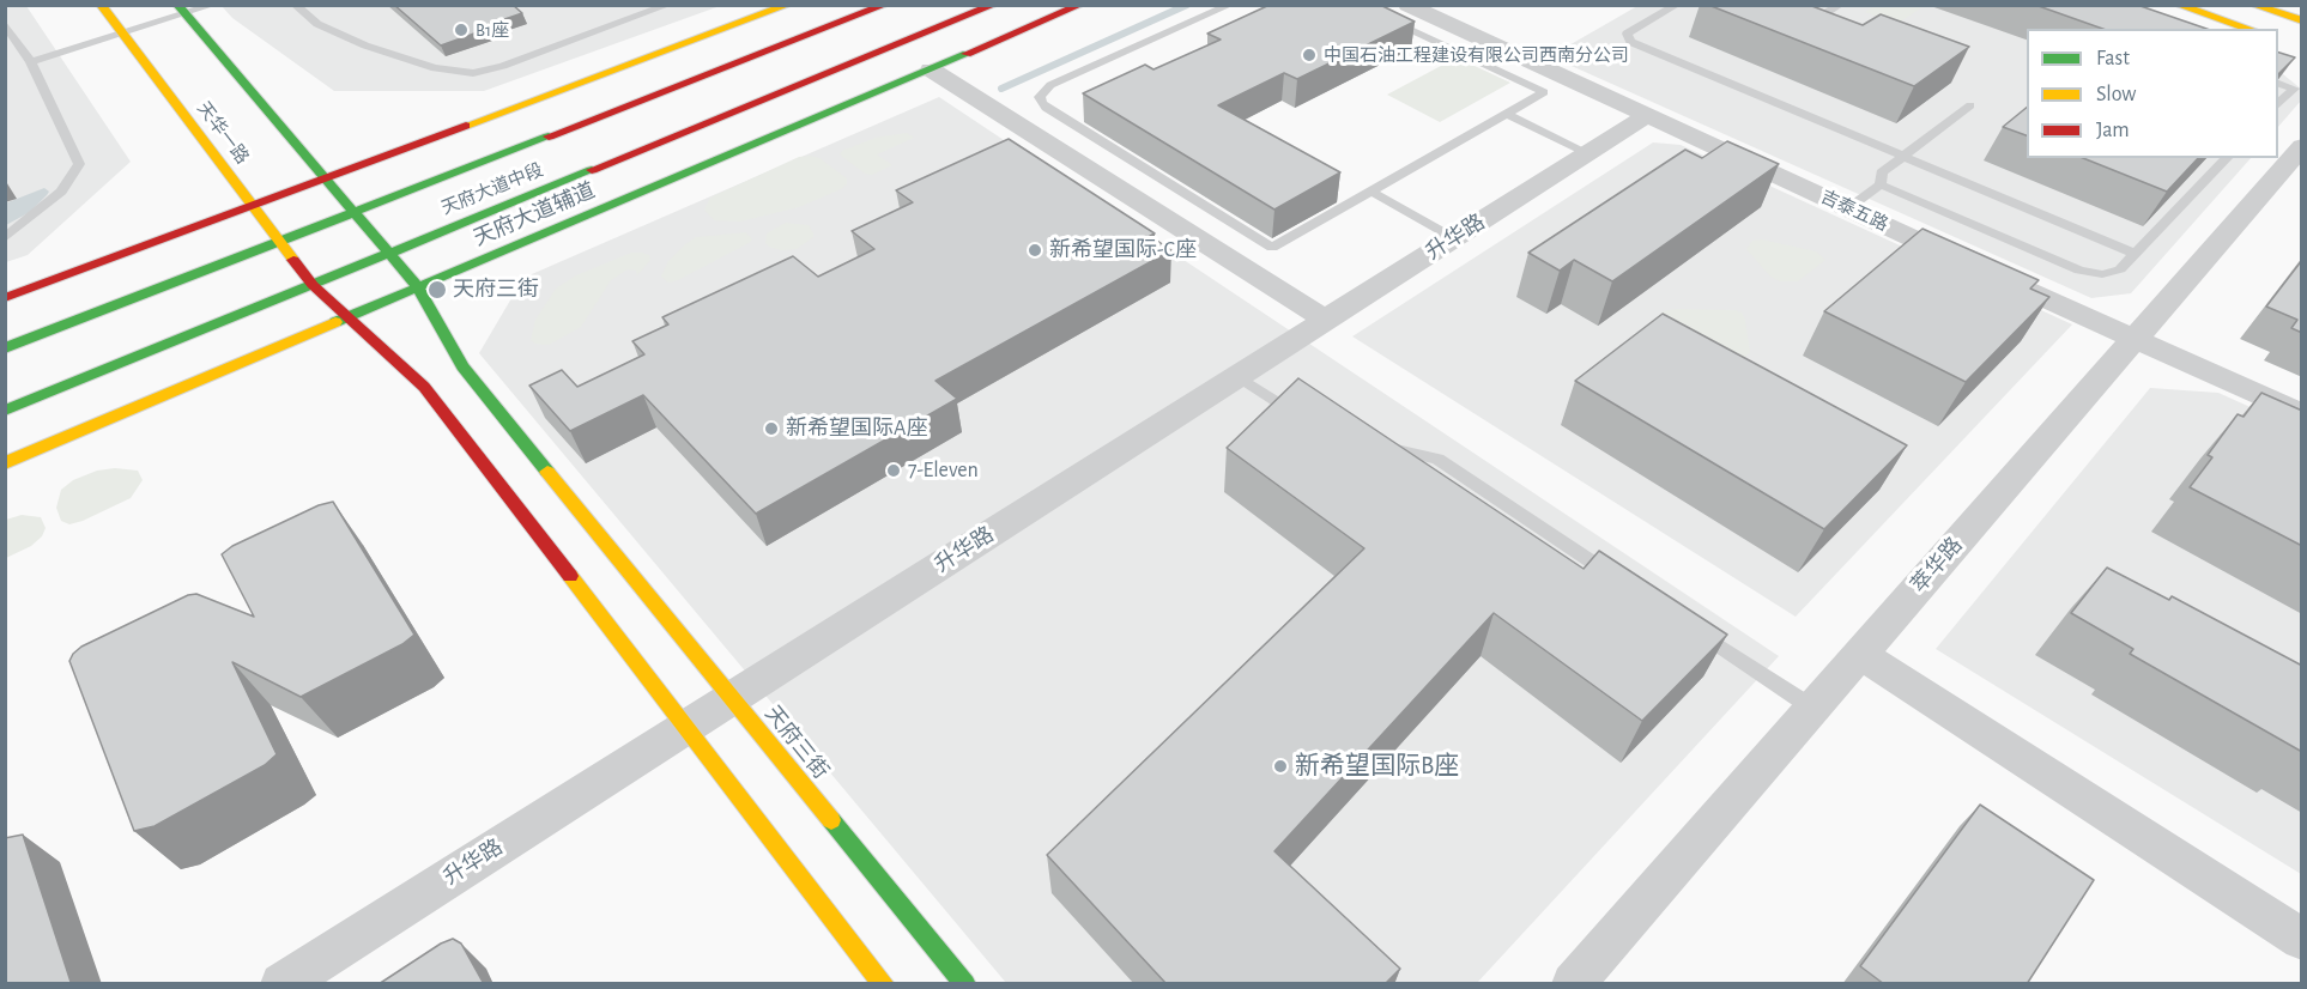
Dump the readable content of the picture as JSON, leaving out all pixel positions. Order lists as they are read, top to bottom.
{
  "streets": {
    "street": [
      "天华一路",
      "天府大道中段",
      "吉泰五路",
      "天府大道辅道",
      "升华路",
      "萃华路",
      "天府三街"
    ]
  },
  "crossings": [
    ["天华一路", "天府大道中段"],
    ["天府大道中段", "天府三街"],
    ["吉泰五路", "升华路"],
    ["吉泰五路", "萃华路"],
    ["天府大道辅道", "天府三街"],
    ["升华路", "天府三街"]
  ],
  "places": [
    "B1座",
    "中国石油工程建设有限公司西南分公司",
    "新希望国际-C座",
    "天府三街",
    "新希望国际A座",
    "7-Eleven",
    "新希望国际B座"
  ],
  "legend": ["Fast", "Slow", "Jam"]
}
